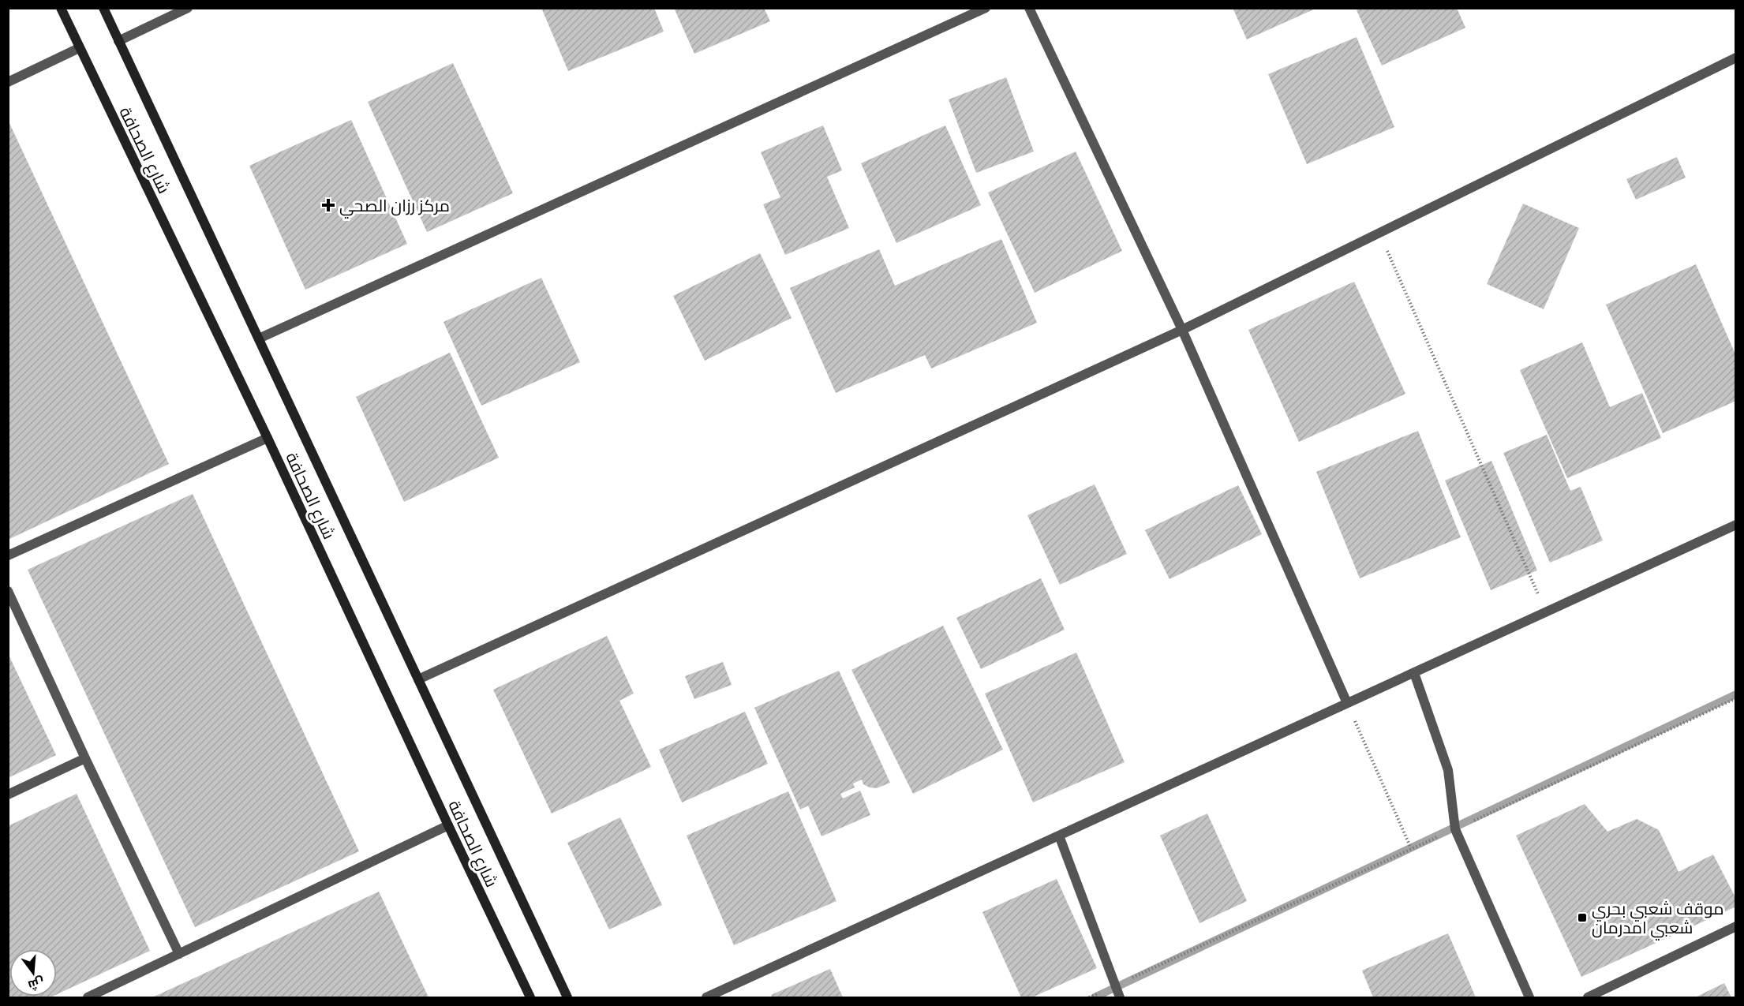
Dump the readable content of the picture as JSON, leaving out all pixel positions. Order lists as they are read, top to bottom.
{
  "streets": {
    "main road": ["شارع الصحافة"]
  },
  "places": {
    "health": ["مركز رزان الصحي"],
    "transit": ["موقف شعبي بحري شعبي امدرمان"]
  },
  "north": "bottom"
}
